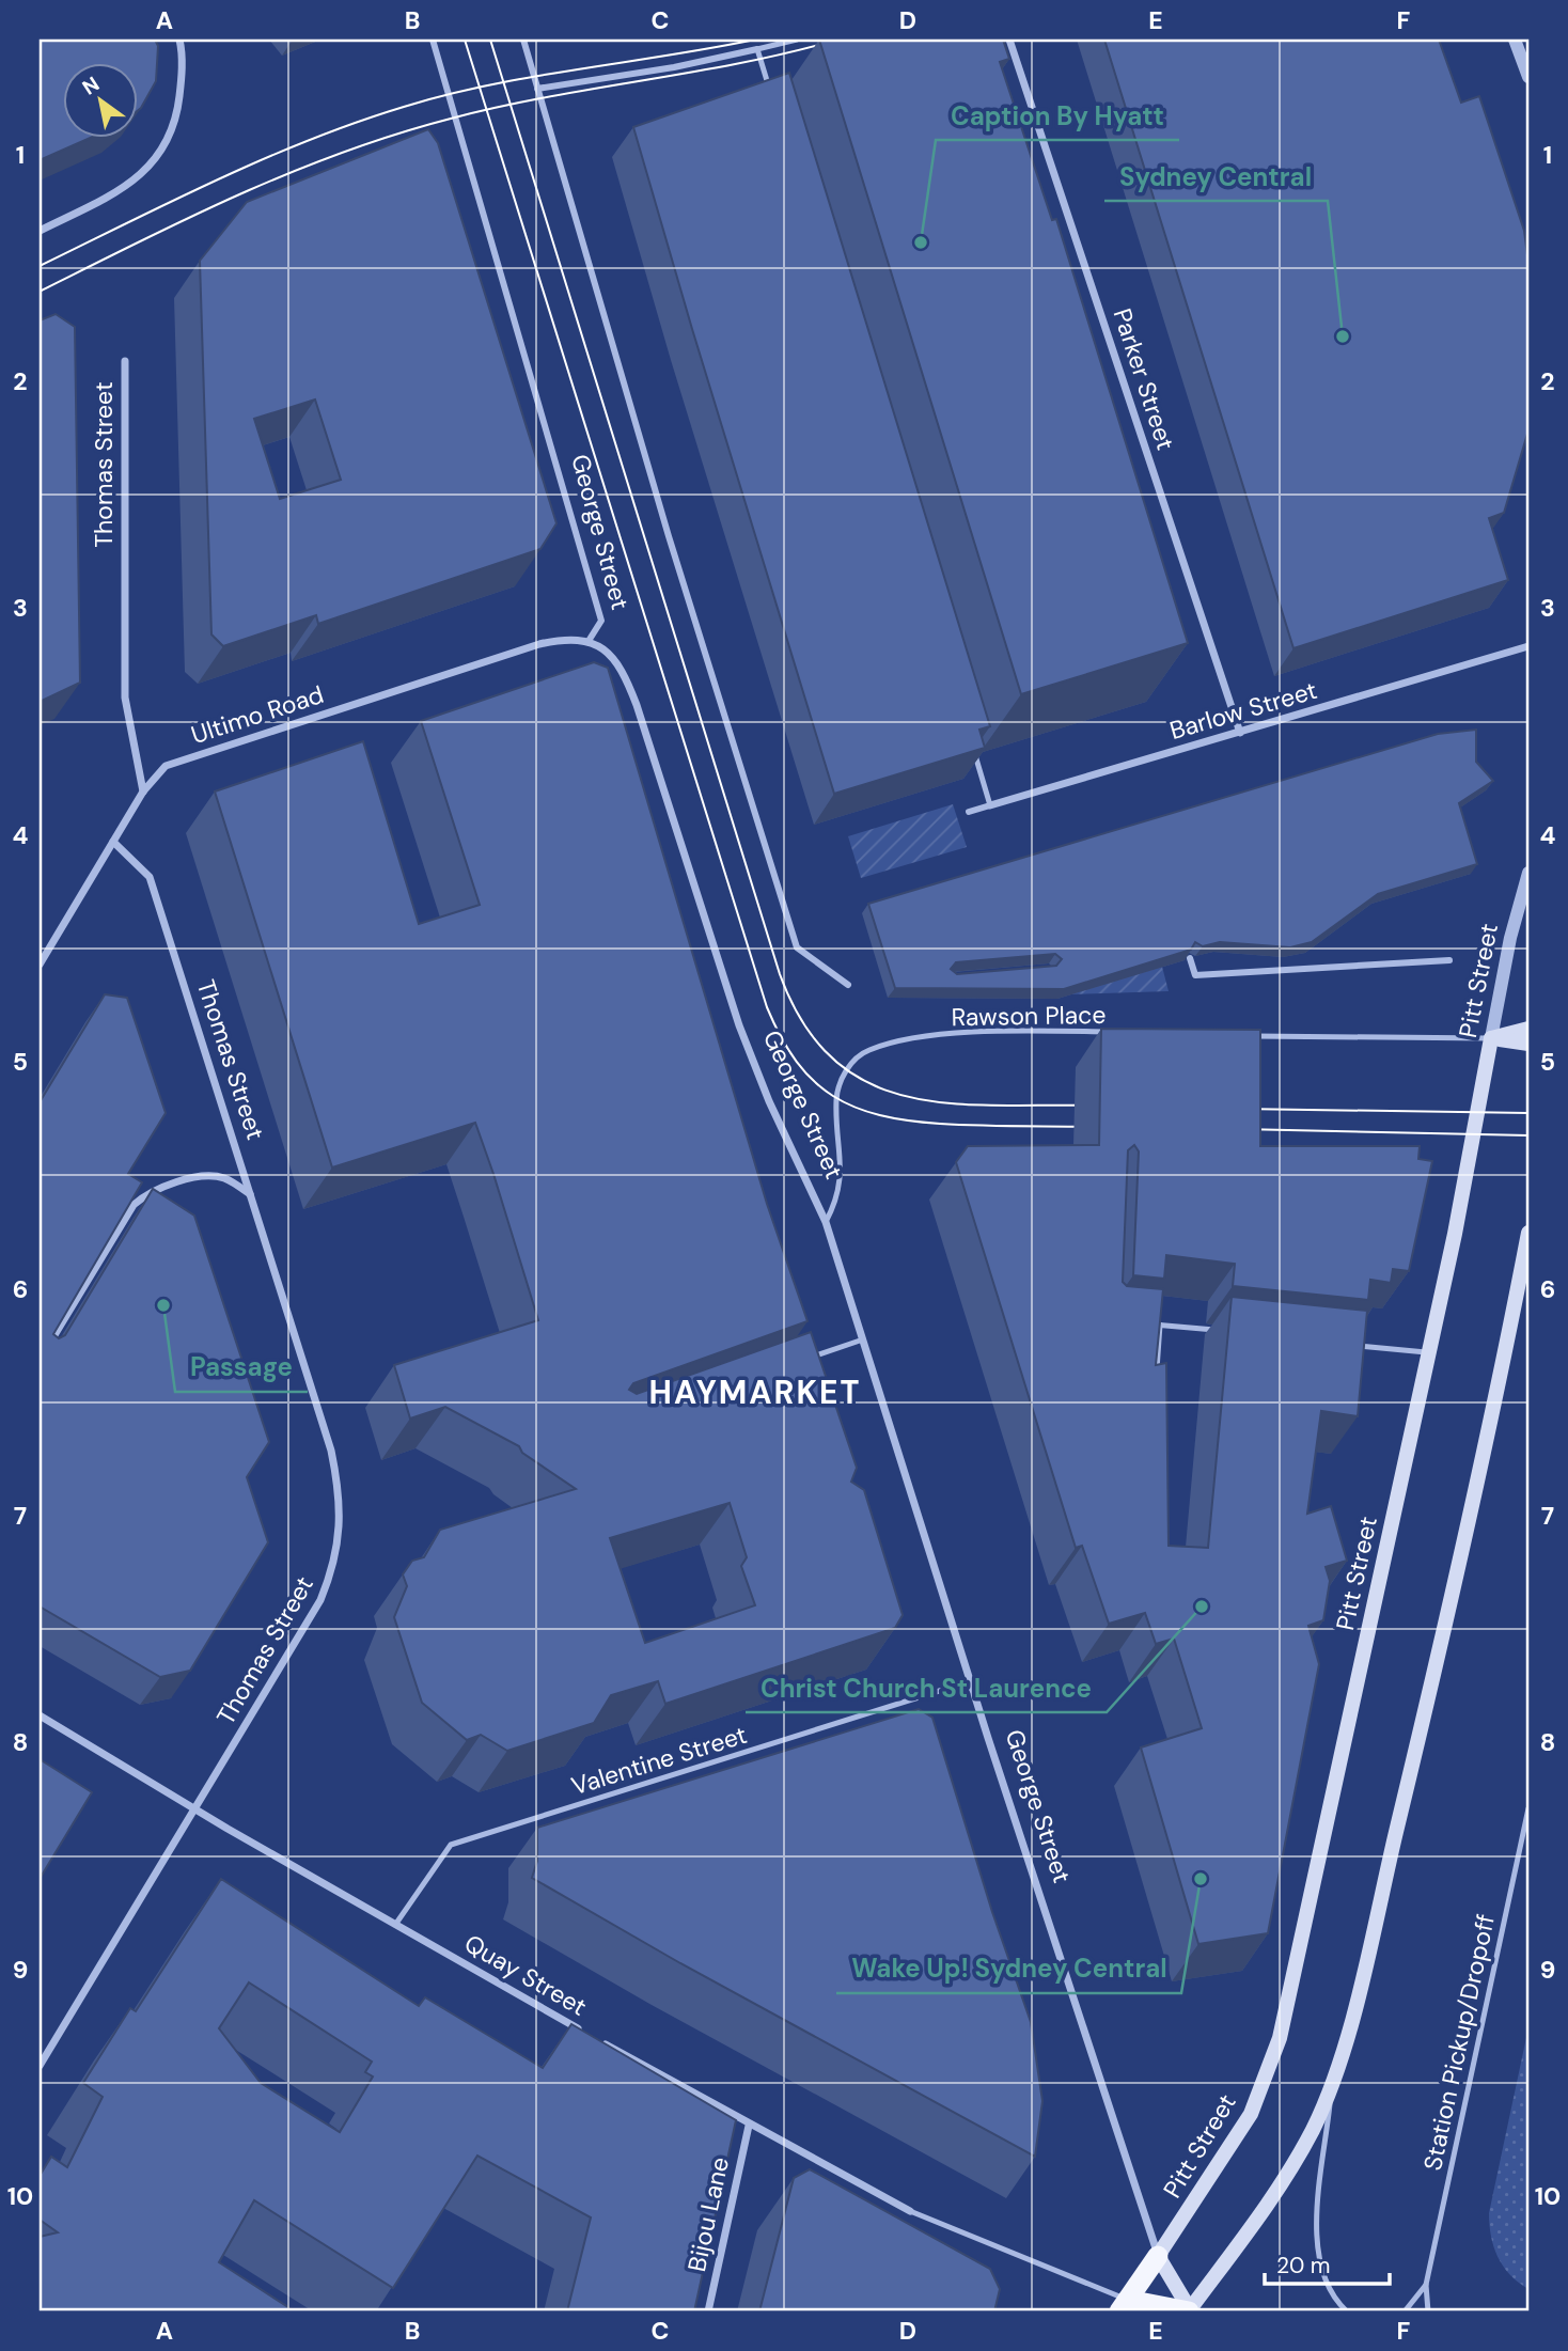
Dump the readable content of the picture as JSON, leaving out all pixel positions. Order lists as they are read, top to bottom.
{
  "streets": {
    "main road": ["Pitt Street"],
    "street": [
      "Parker Street",
      "Thomas Street",
      "George Street",
      "Barlow Street",
      "Ultimo Road",
      "Quay Street",
      "Bijou Lane"
    ],
    "lane": ["Rawson Place", "Valentine Street", "Station Pickup/Dropoff"]
  },
  "crossings": [
    ["Parker Street", "Barlow Street"],
    ["Thomas Street", "Ultimo Road"],
    ["Thomas Street", "Quay Street"],
    ["George Street", "Ultimo Road"],
    ["George Street", "Pitt Street"],
    ["George Street", "Rawson Place"],
    ["George Street", "Valentine Street"],
    ["Valentine Street", "Quay Street"],
    ["Quay Street", "Bijou Lane"]
  ],
  "districts": ["HAYMARKET"],
  "places": [
    "Caption By Hyatt",
    "Sydney Central",
    "Passage",
    "Christ Church St Laurence",
    "Wake Up! Sydney Central"
  ],
  "scale_bar": "20 m",
  "north": "top left",
  "grid": {
    "columns": [
      "A",
      "B",
      "C",
      "D",
      "E",
      "F"
    ],
    "rows": [
      "1",
      "2",
      "3",
      "4",
      "5",
      "6",
      "7",
      "8",
      "9",
      "10"
    ]
  }
}
